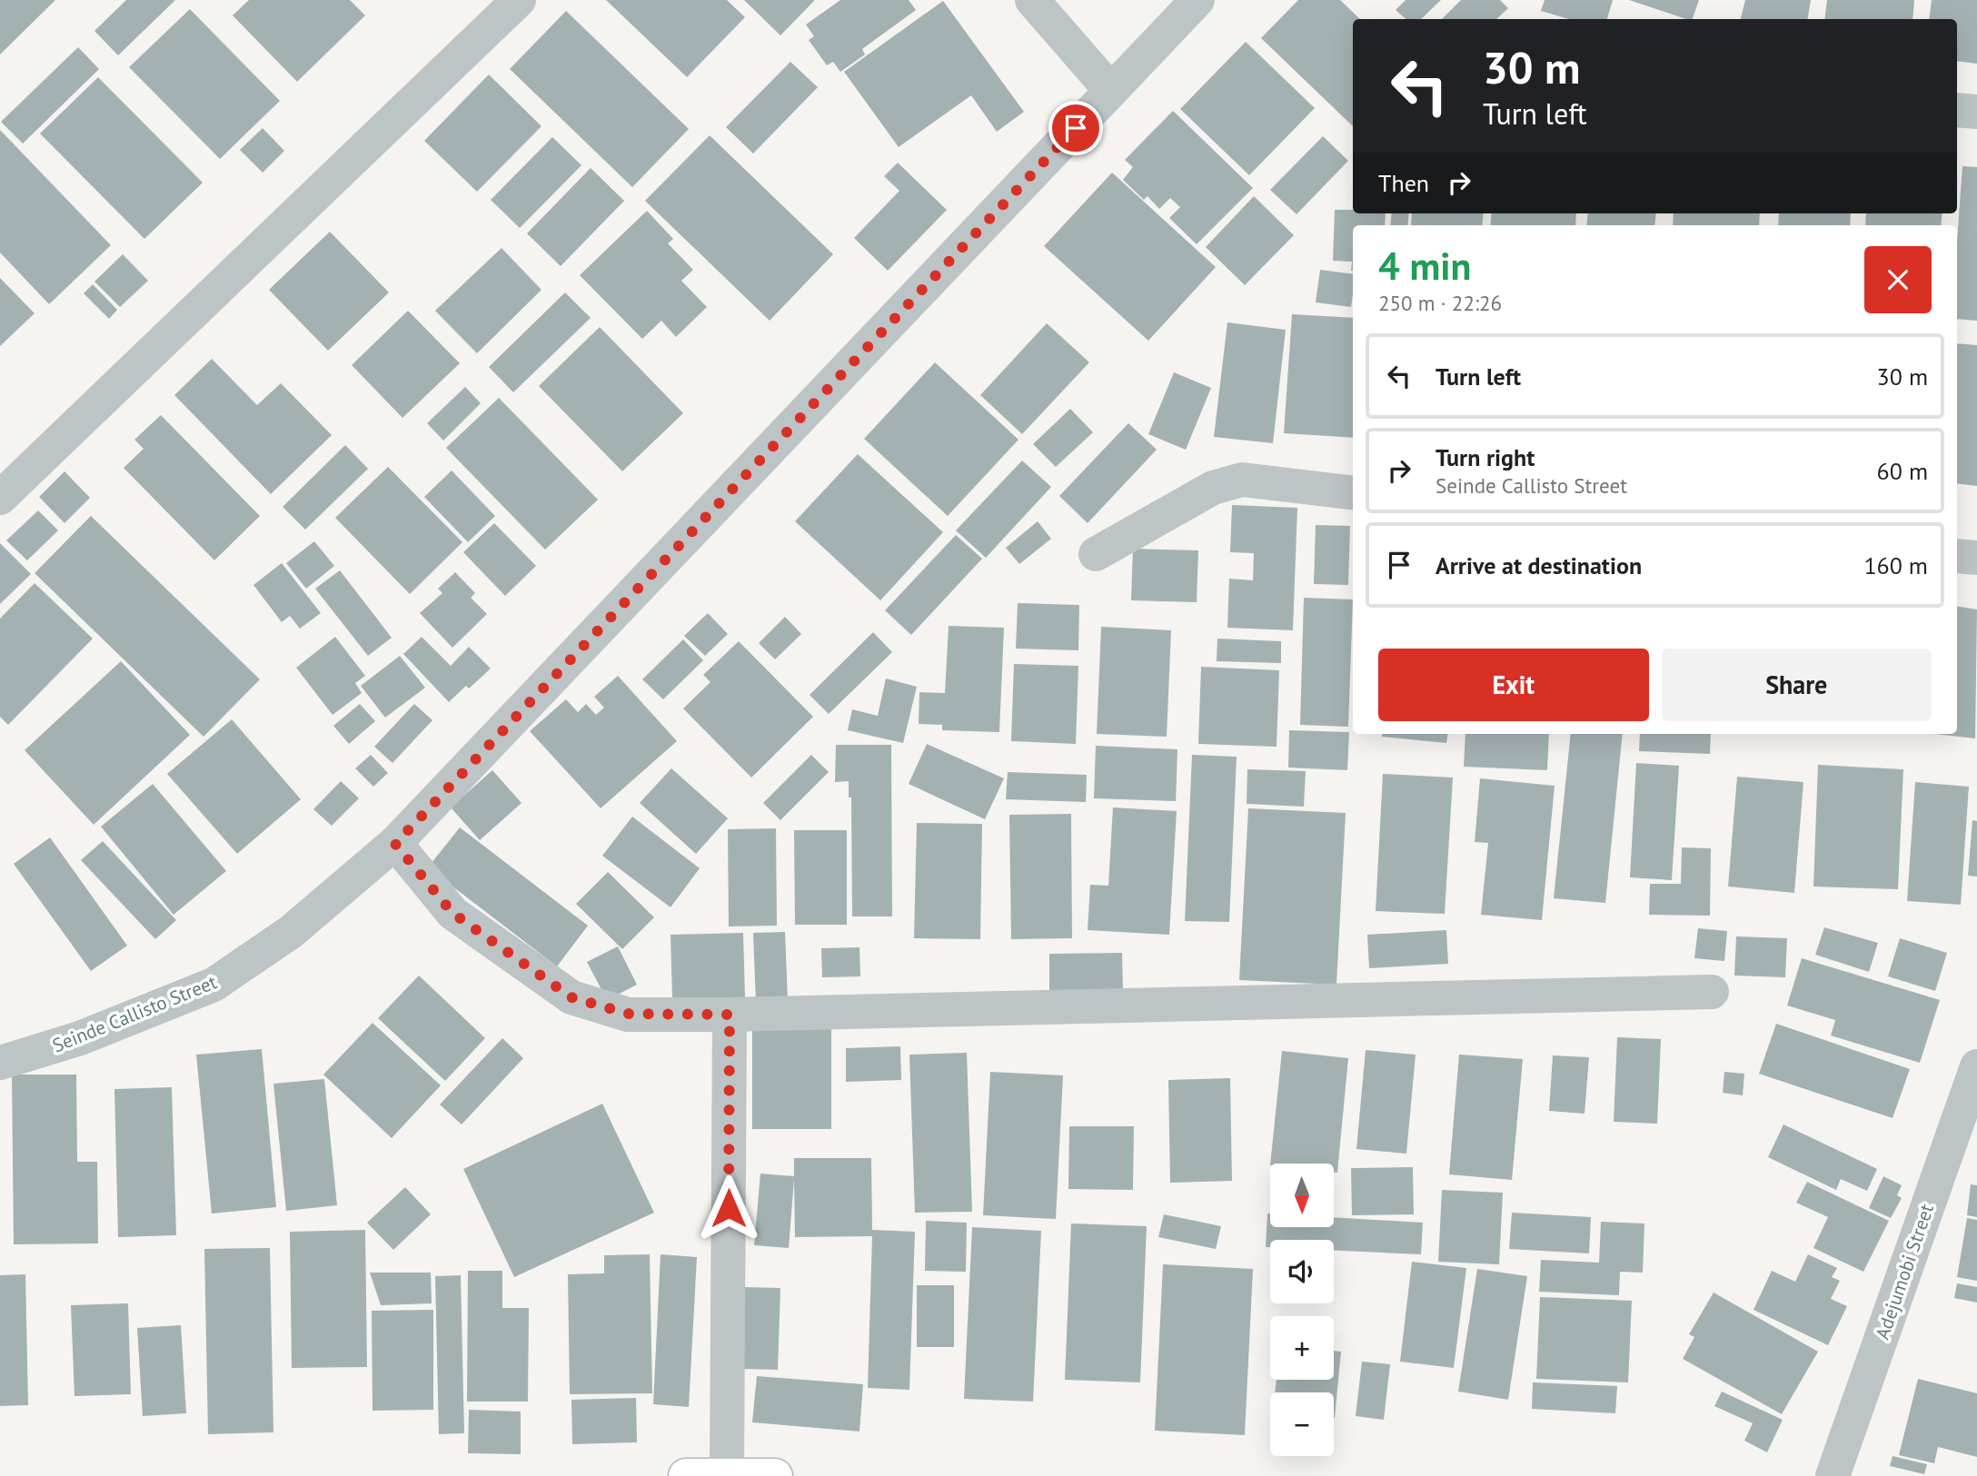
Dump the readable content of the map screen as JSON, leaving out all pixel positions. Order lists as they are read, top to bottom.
{
  "streets": {
    "street": ["Seinde Callisto Street", "Adejumobi Street"]
  },
  "north": "bottom",
  "page": {
    "turn": ["30 m", "Turn left"],
    "then": "Then",
    "heading": ["4 min", "250 m · 22:26"],
    "list": [
      {
        "name": "Turn left",
        "value": "30 m"
      },
      {
        "name": "Turn right",
        "note": "Seinde Callisto Street",
        "value": "60 m"
      },
      {
        "name": "Arrive at destination",
        "value": "160 m"
      }
    ],
    "buttons": ["Exit", "Share"],
    "map_buttons": ["+", "−"]
  }
}
